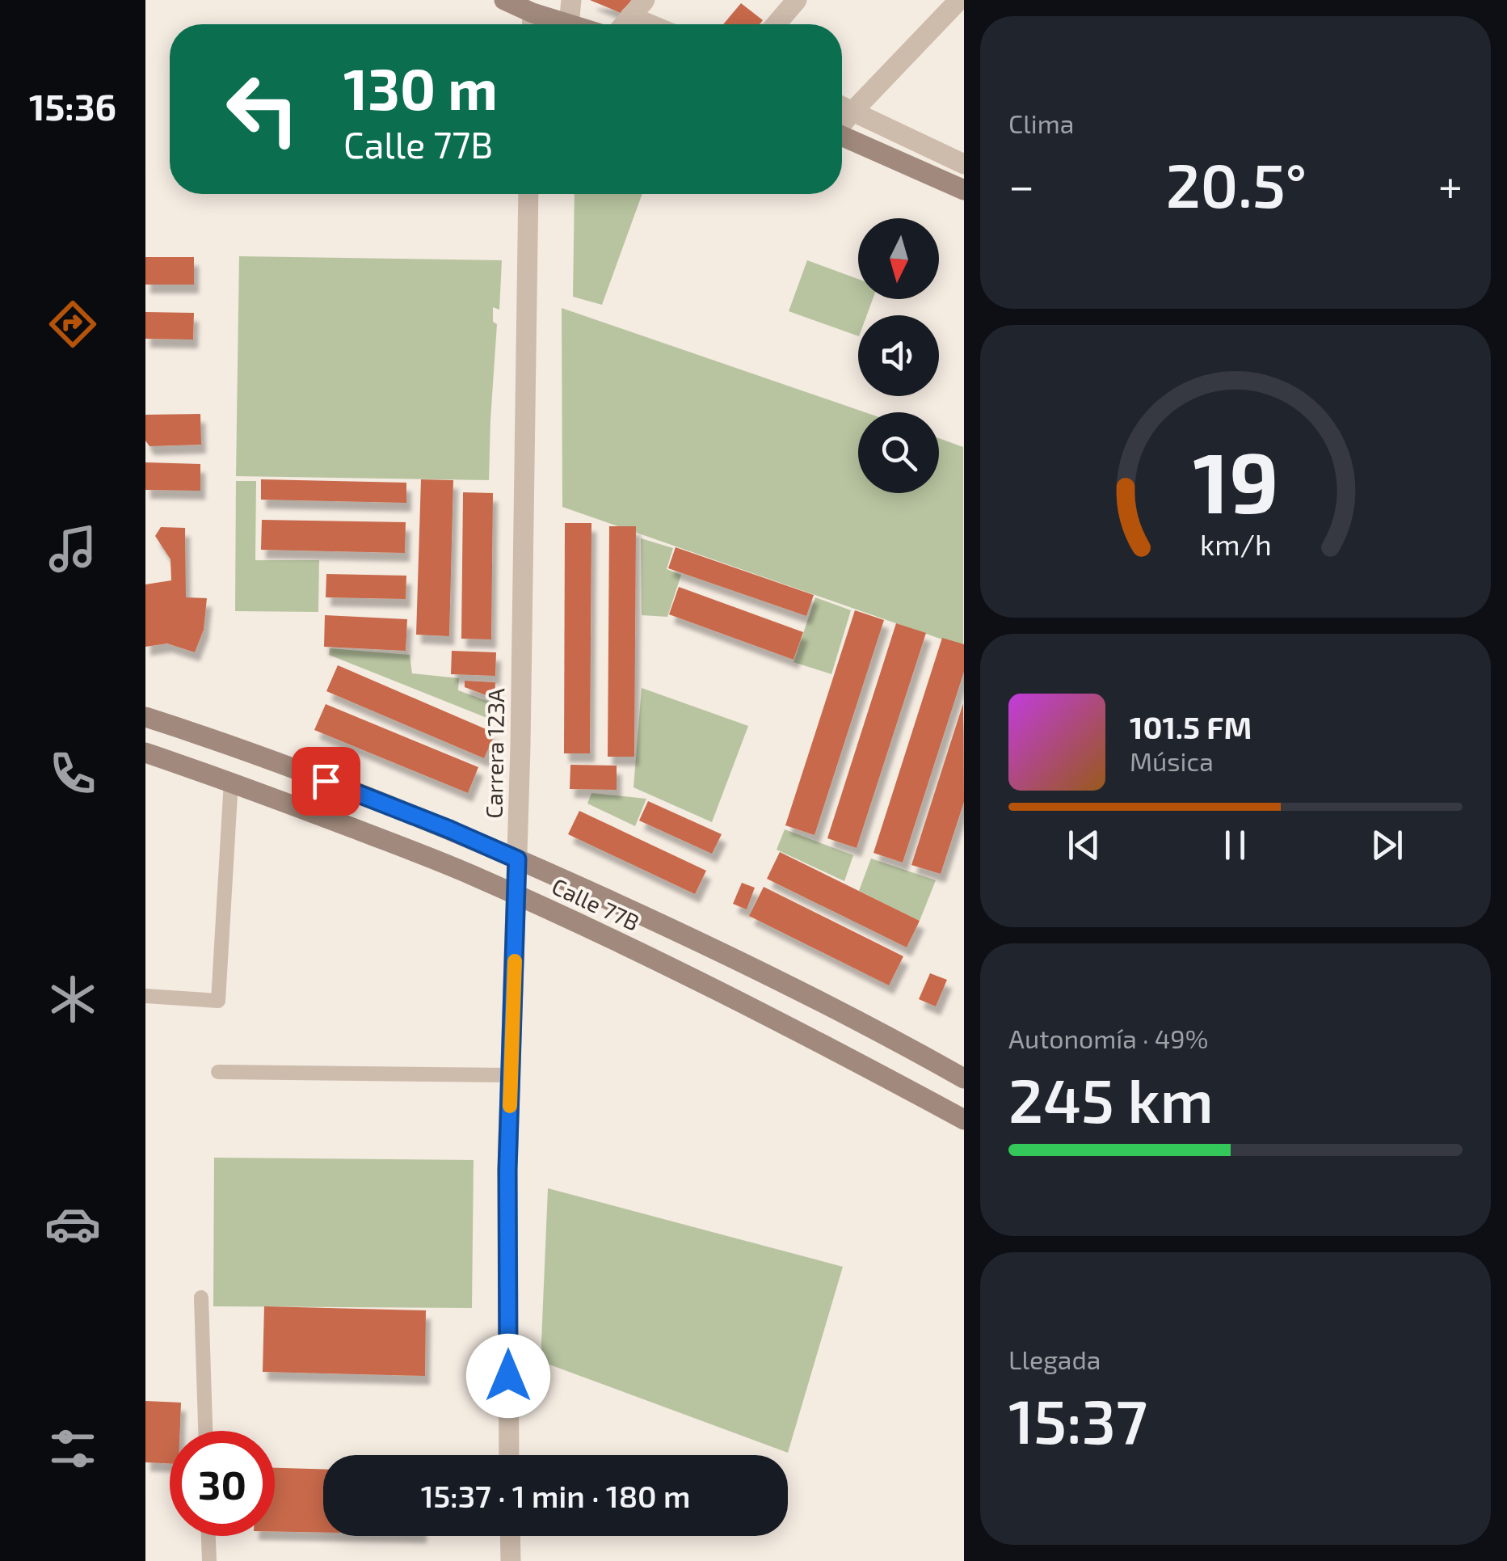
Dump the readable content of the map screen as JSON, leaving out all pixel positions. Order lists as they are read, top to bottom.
{
  "streets": {
    "street": ["Carrera 123A", "Calle 77B"]
  },
  "crossings": [
    ["Carrera 123A", "Calle 77B"]
  ],
  "north": "bottom",
  "page": {
    "tabs": "15:36",
    "tile": [
      "Clima",
      ["Autonomía · 49%", "245 km"],
      ["Llegada", "15:37"]
    ],
    "turn": ["130 m", "Calle 77B"],
    "heat": ["−", "20.5°", "+"],
    "song": ["101.5 FM", "Música"],
    "limit": "30",
    "trip": "15:37 · 1 min · 180 m",
    "gauge": ["19", "km/h"]
  }
}
